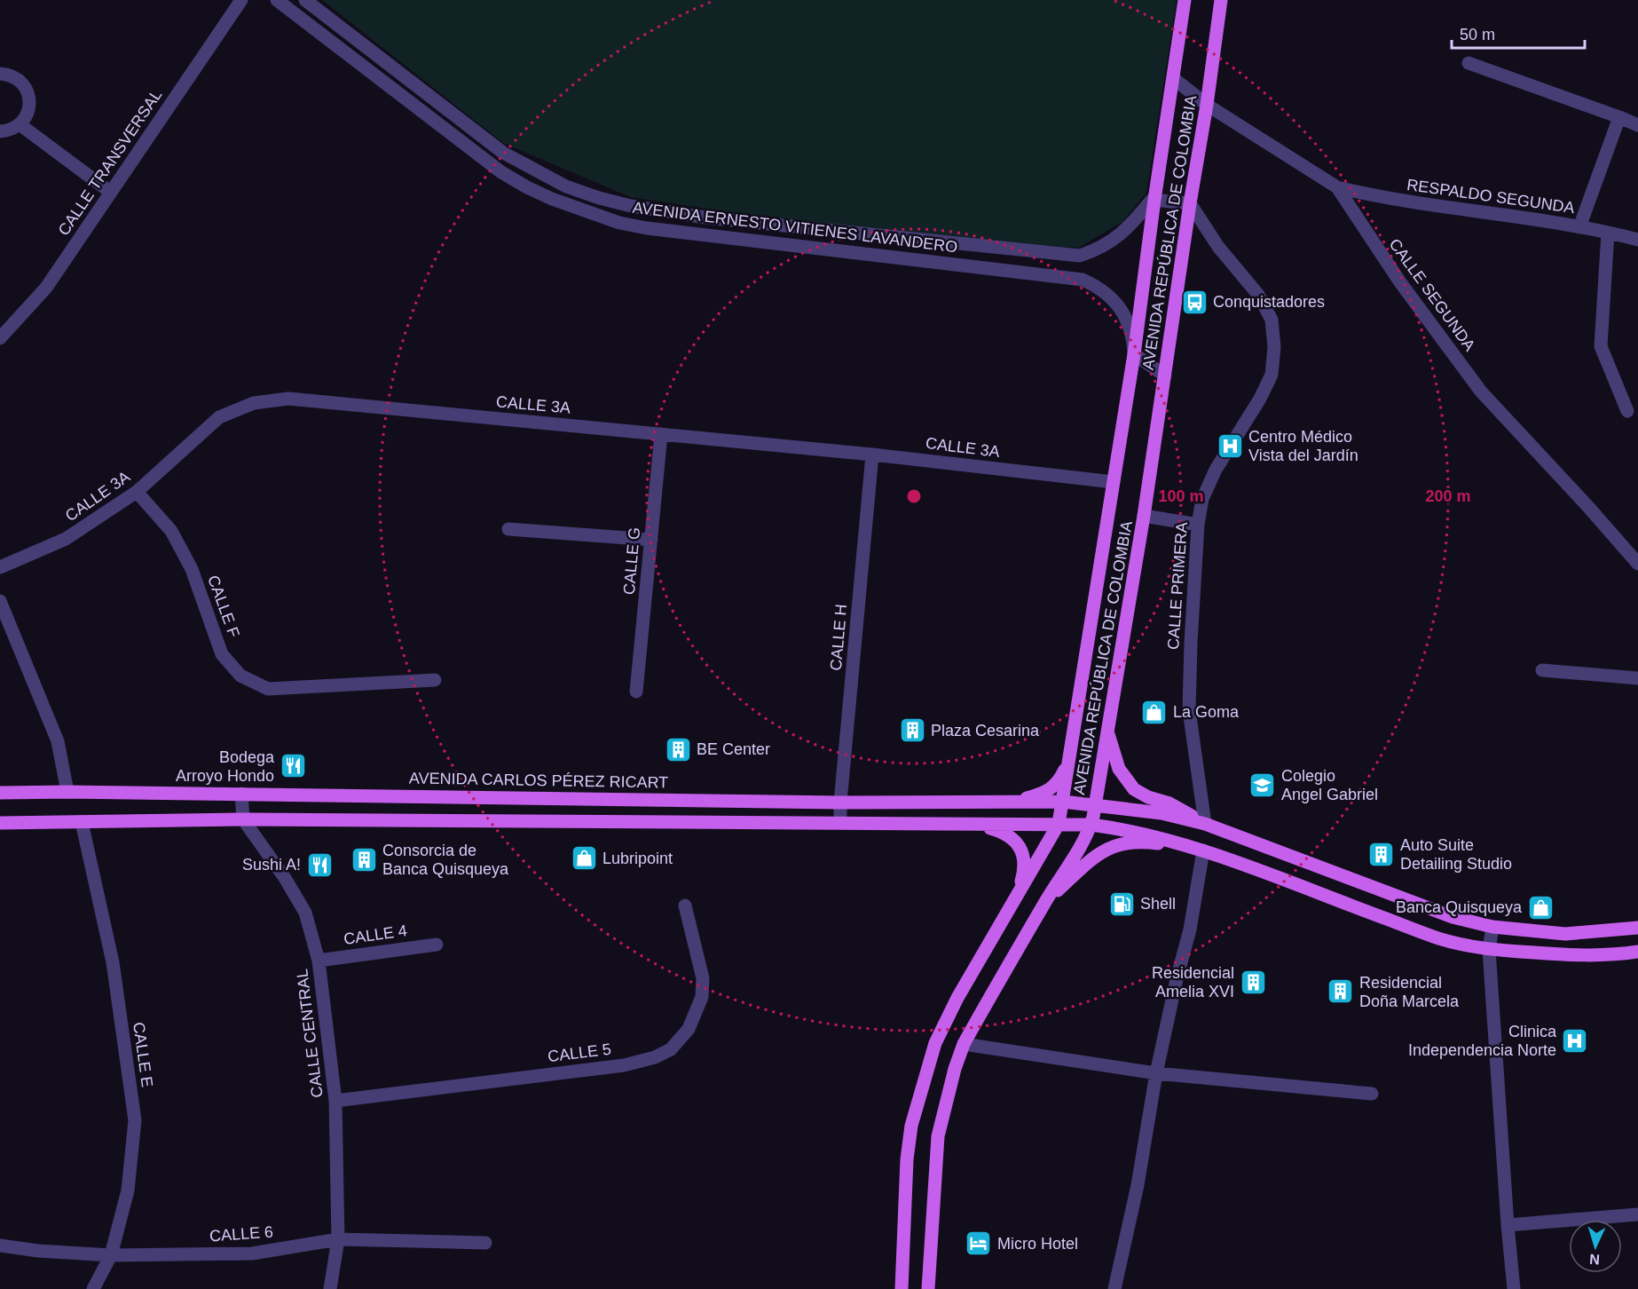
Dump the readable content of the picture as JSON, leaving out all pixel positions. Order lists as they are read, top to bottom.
{
  "streets": {
    "main road": ["AVENIDA REPÚBLICA DE COLOMBIA", "AVENIDA CARLOS PÉREZ RICART"],
    "street": [
      "CALLE TRANSVERSAL",
      "RESPALDO SEGUNDA",
      "AVENIDA ERNESTO VITIENES LAVANDERO",
      "CALLE SEGUNDA",
      "CALLE 3A",
      "CALLE G",
      "CALLE PRIMERA",
      "CALLE F",
      "CALLE H",
      "CALLE 4",
      "CALLE CENTRAL",
      "CALLE 5",
      "CALLE E",
      "CALLE 6"
    ]
  },
  "crossings": [
    ["RESPALDO SEGUNDA", "CALLE SEGUNDA"],
    ["AVENIDA ERNESTO VITIENES LAVANDERO", "AVENIDA REPÚBLICA DE COLOMBIA"],
    ["AVENIDA REPÚBLICA DE COLOMBIA", "CALLE SEGUNDA"],
    ["AVENIDA REPÚBLICA DE COLOMBIA", "CALLE 3A"],
    ["AVENIDA REPÚBLICA DE COLOMBIA", "CALLE PRIMERA"],
    ["AVENIDA REPÚBLICA DE COLOMBIA", "AVENIDA CARLOS PÉREZ RICART"],
    ["CALLE 3A", "CALLE G"],
    ["CALLE 3A", "CALLE F"],
    ["CALLE 3A", "CALLE H"],
    ["CALLE PRIMERA", "AVENIDA CARLOS PÉREZ RICART"],
    ["CALLE H", "AVENIDA CARLOS PÉREZ RICART"],
    ["CALLE 4", "CALLE CENTRAL"],
    ["CALLE CENTRAL", "CALLE 5"],
    ["CALLE CENTRAL", "CALLE 6"],
    ["CALLE E", "CALLE 6"]
  ],
  "places": {
    "bus stop": ["Conquistadores"],
    "hospital": ["Centro Médico Vista del Jardín", "Clinica Independencia Norte"],
    "shop": ["La Goma", "Lubripoint", "Banca Quisqueya"],
    "building": [
      "Plaza Cesarina",
      "BE Center",
      "Auto Suite Detailing Studio",
      "Consorcia de Banca Quisqueya",
      "Residencial Amelia XVI",
      "Residencial Doña Marcela"
    ],
    "restaurant": ["Bodega Arroyo Hondo", "Sushi A!"],
    "school or university": ["Colegio Angel Gabriel"],
    "fuel station": ["Shell"],
    "hotel": ["Micro Hotel"]
  },
  "scale_bar": "50 m",
  "north": "bottom",
  "rings": ["100 m", "200 m"]
}
